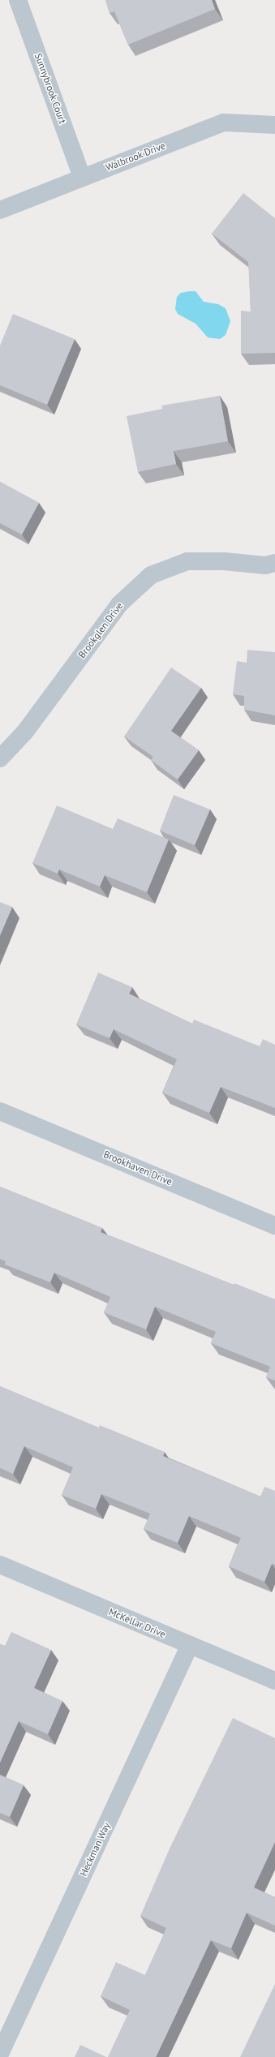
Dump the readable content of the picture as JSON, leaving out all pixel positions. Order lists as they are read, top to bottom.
{
  "streets": {
    "street": [
      "Sunnybrook Court",
      "Walbrook Drive",
      "Brookglen Drive",
      "Brookhaven Drive",
      "McKellar Drive",
      "Heckman Way"
    ]
  },
  "crossings": [
    ["Sunnybrook Court", "Walbrook Drive"],
    ["McKellar Drive", "Heckman Way"]
  ]
}
